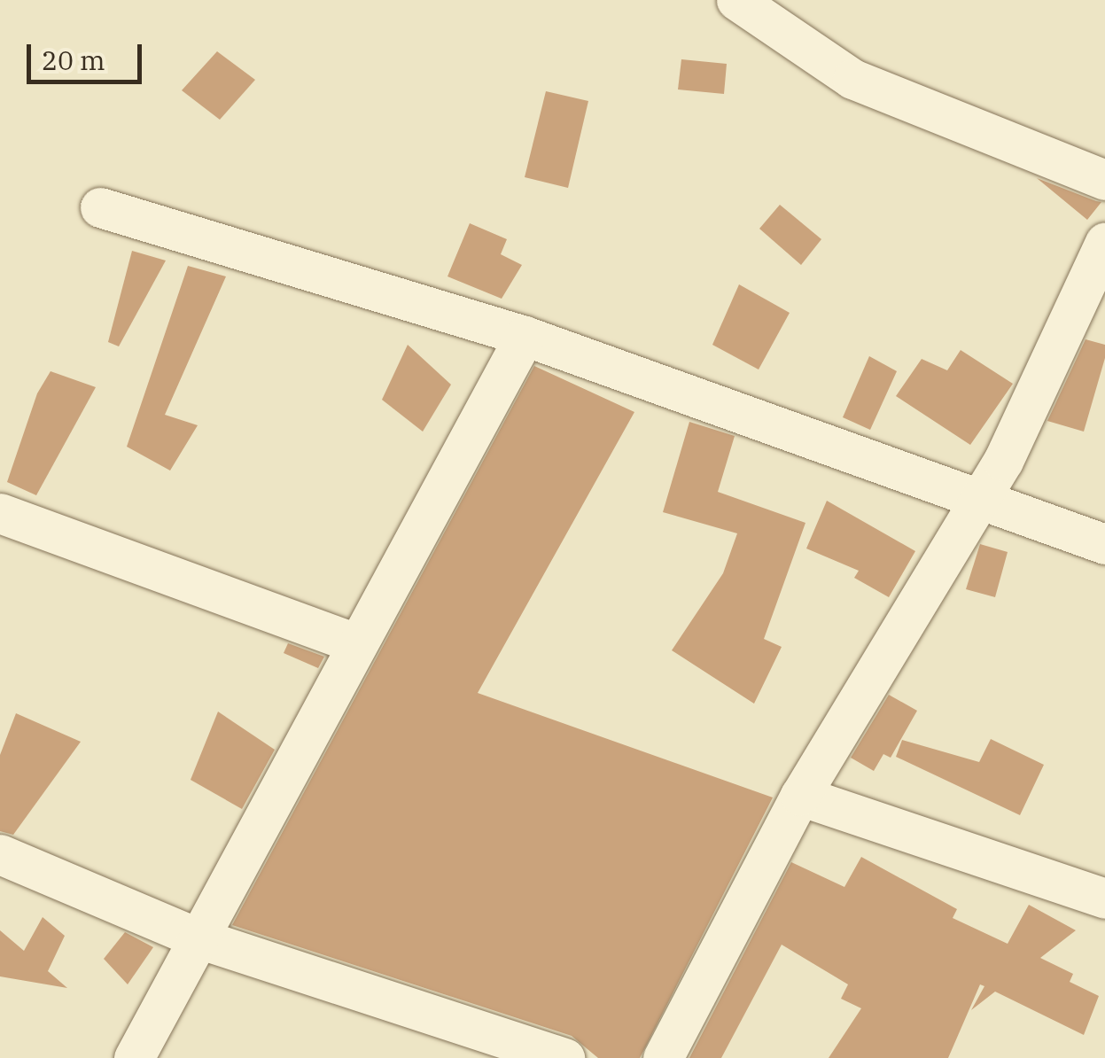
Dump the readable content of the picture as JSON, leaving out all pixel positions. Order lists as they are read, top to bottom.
{
  "scale_bar": "20 m"
}
